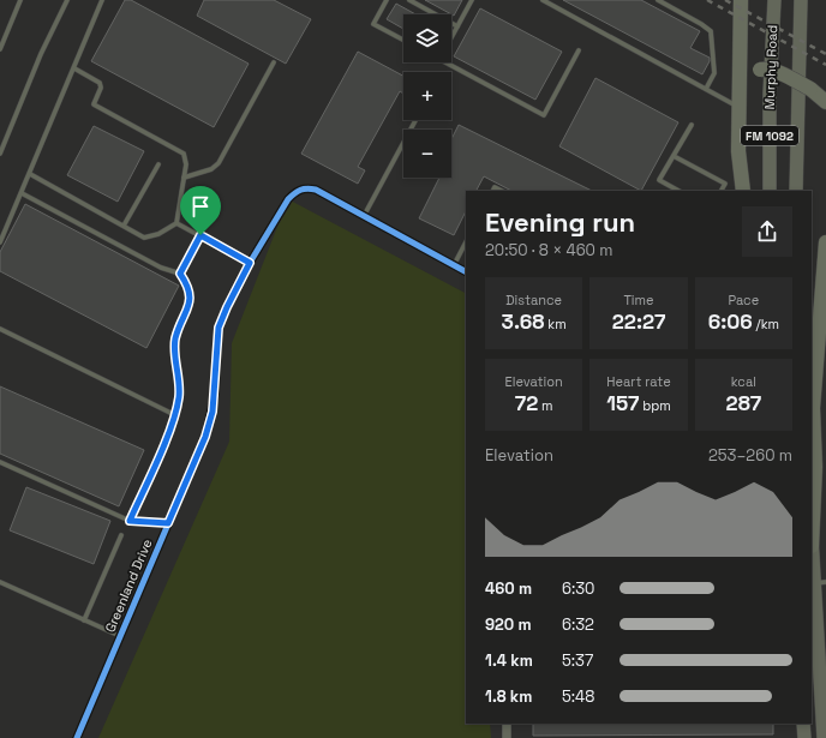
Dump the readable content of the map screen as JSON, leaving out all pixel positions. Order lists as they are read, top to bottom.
{
  "streets": {
    "main road": ["Murphy Road", "FM 1092"],
    "street": ["Greenland Drive"]
  },
  "page": {
    "map_buttons": ["+", "−"],
    "heading": ["Evening run", "20:50 · 8 × 460 m"],
    "stats": [
      ["Distance", "3.68 km"],
      ["Time", "22:27"],
      ["Pace", "6:06 /km"],
      ["Elevation", "72 m"],
      ["Heart rate", "157 bpm"],
      ["kcal", "287"]
    ],
    "chart": ["Elevation", "253–260 m"],
    "list": [
      {
        "name": "460 m",
        "note": "6:30"
      },
      {
        "name": "920 m",
        "note": "6:32"
      },
      {
        "name": "1.4 km",
        "note": "5:37"
      },
      {
        "name": "1.8 km",
        "note": "5:48"
      }
    ]
  }
}
